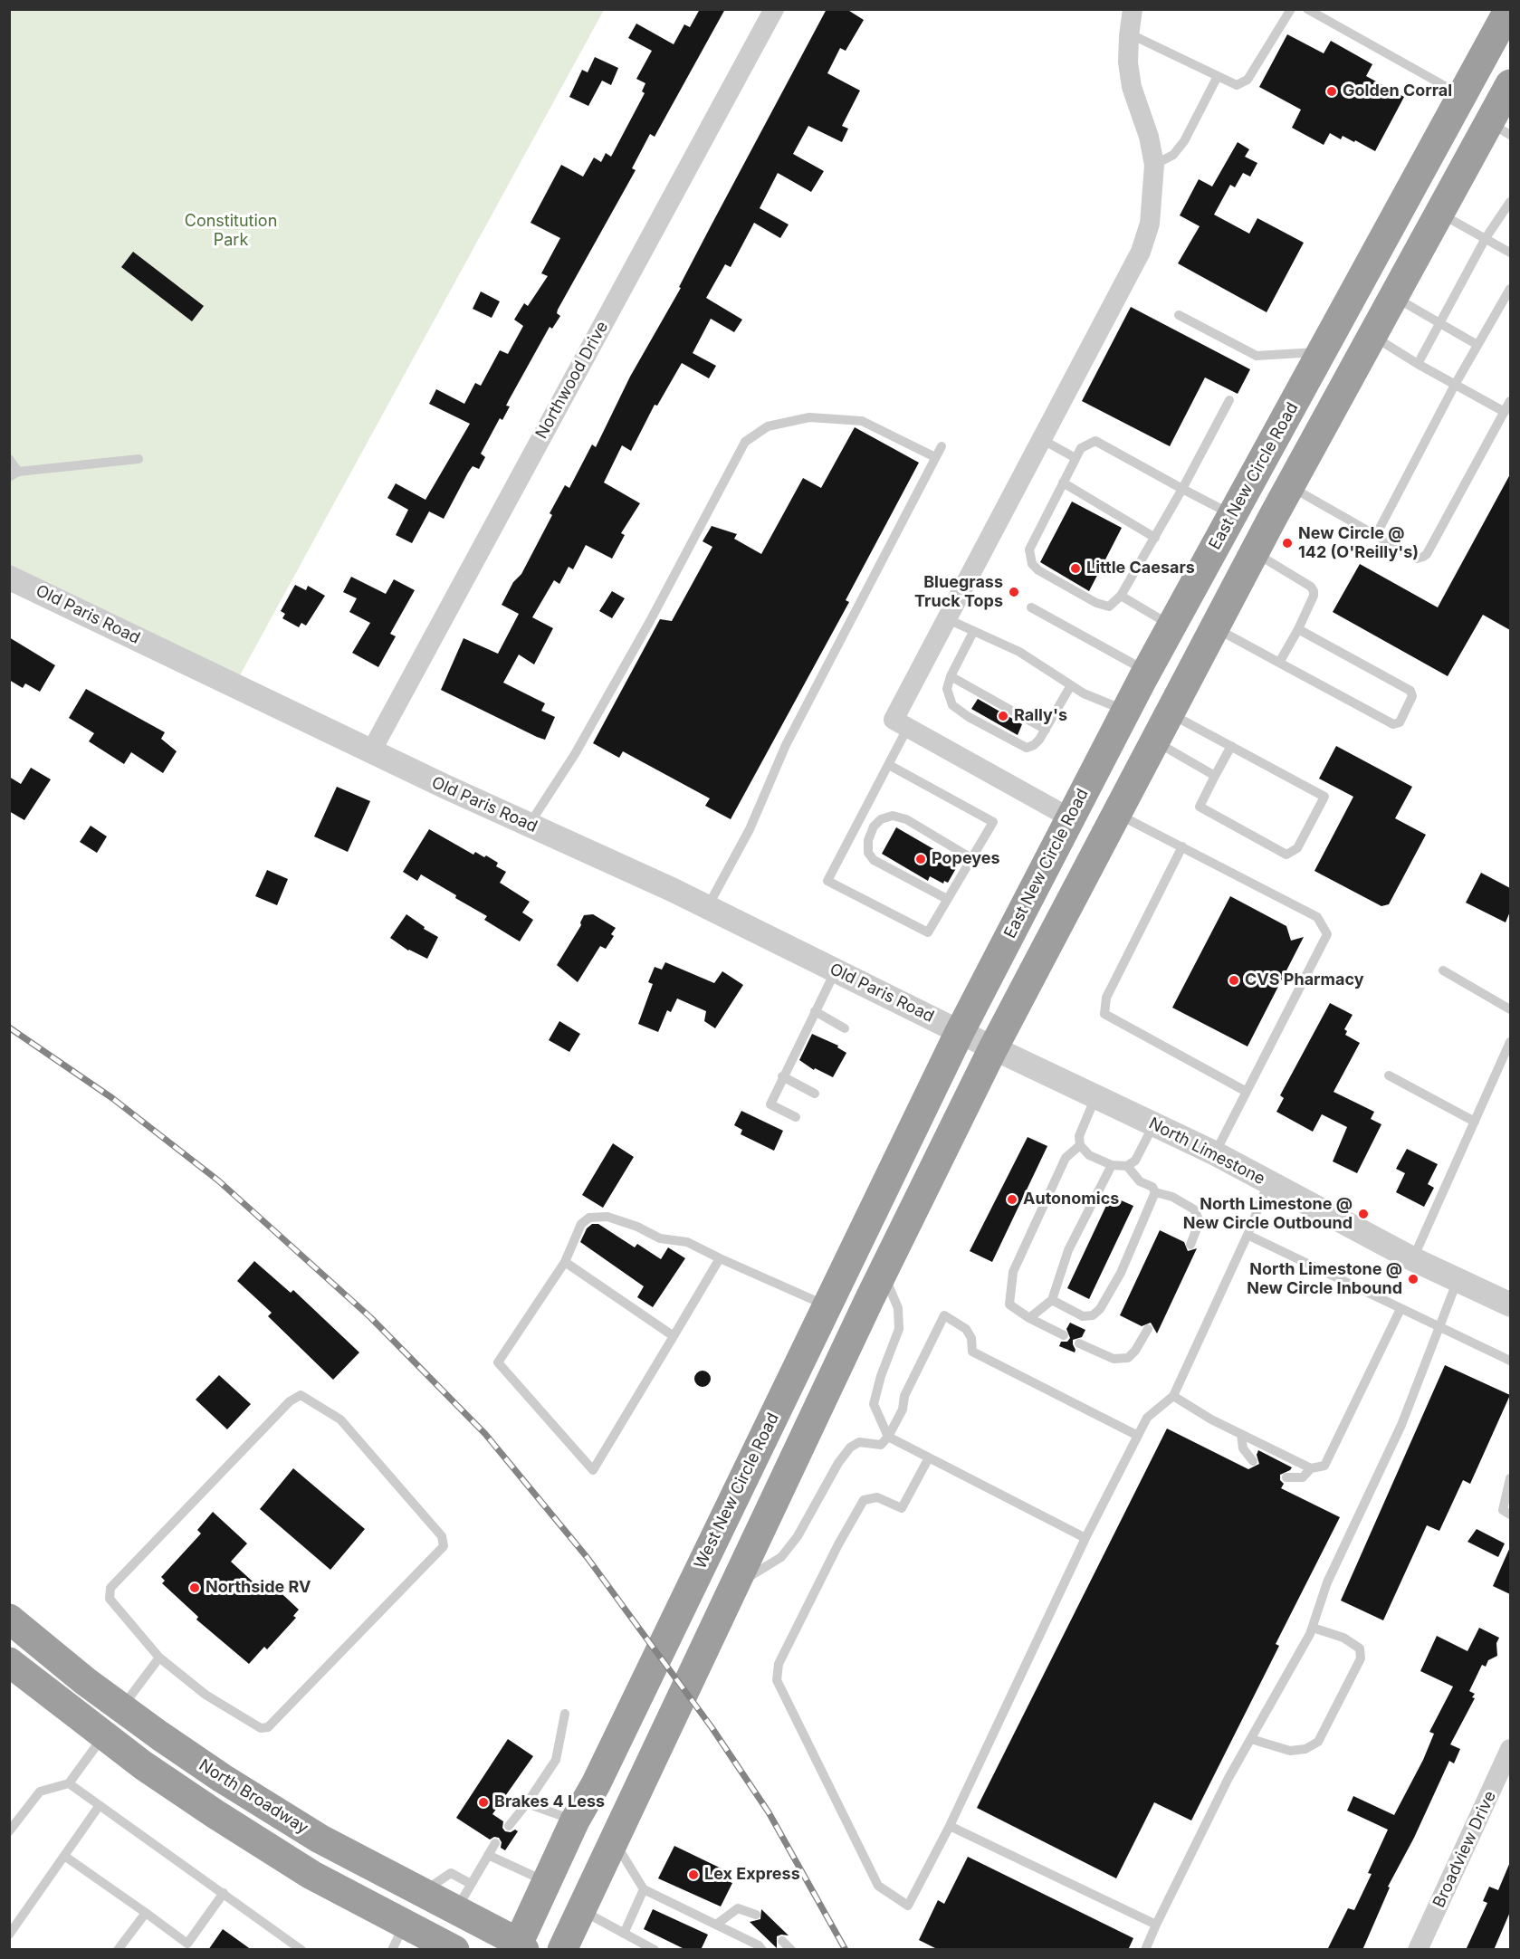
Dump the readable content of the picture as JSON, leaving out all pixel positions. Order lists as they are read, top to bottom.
{
  "streets": {
    "highway": ["East New Circle Road", "West New Circle Road", "North Broadway"],
    "street": [
      "Northwood Drive",
      "Old Paris Road",
      "North Limestone",
      "Broadview Drive"
    ]
  },
  "crossings": [
    ["Northwood Drive", "Old Paris Road"],
    ["East New Circle Road", "Old Paris Road"],
    ["East New Circle Road", "North Limestone"],
    ["East New Circle Road", "West New Circle Road"],
    ["Old Paris Road", "North Limestone"],
    ["Old Paris Road", "West New Circle Road"],
    ["North Limestone", "West New Circle Road"],
    ["West New Circle Road", "North Broadway"]
  ],
  "parks": ["Constitution Park"],
  "places": [
    "Golden Corral",
    "New Circle @ 142 (O'Reilly's)",
    "Little Caesars",
    "Bluegrass Truck Tops",
    "Rally's",
    "Popeyes",
    "CVS Pharmacy",
    "Autonomics",
    "North Limestone @ New Circle Outbound",
    "North Limestone @ New Circle Inbound",
    "Northside RV",
    "Brakes 4 Less",
    "Lex Express"
  ]
}
